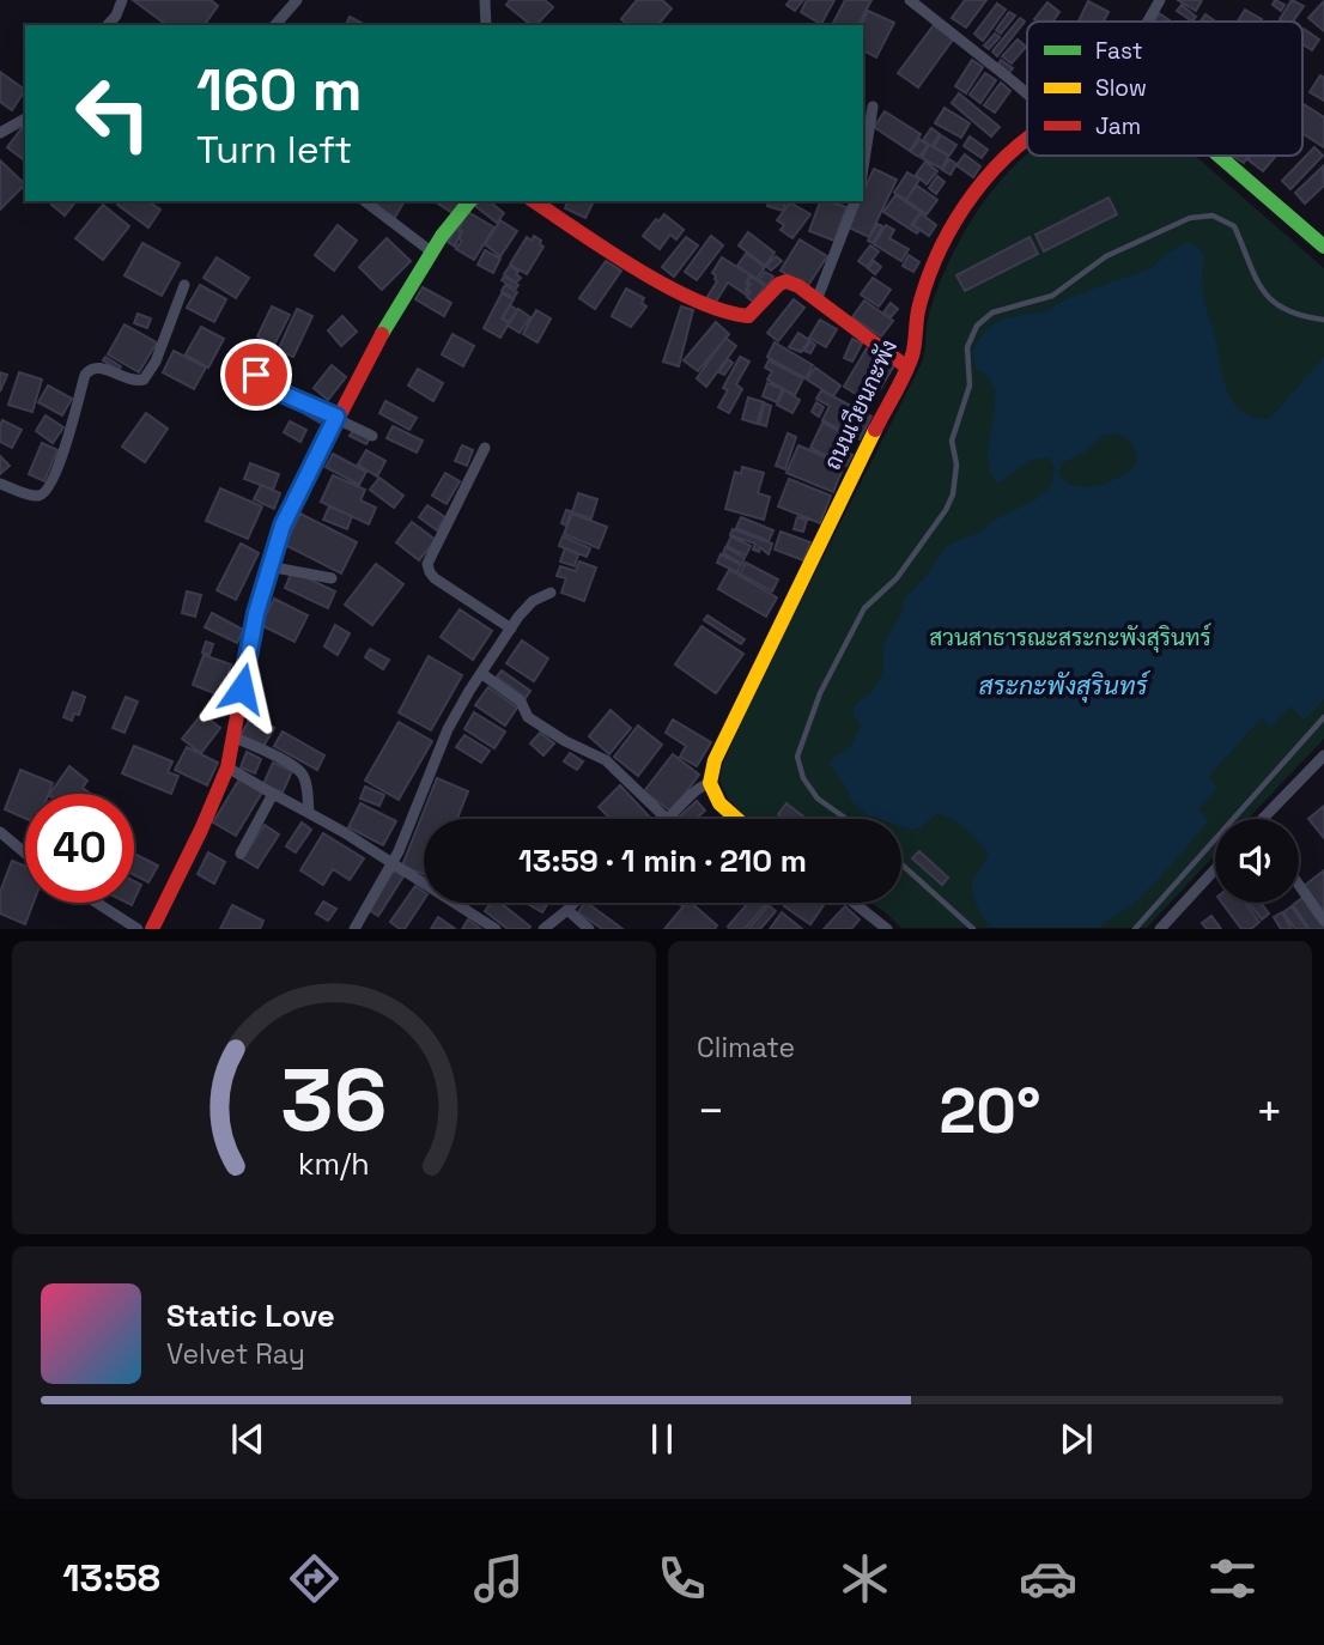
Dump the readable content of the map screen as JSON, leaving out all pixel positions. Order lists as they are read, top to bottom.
{
  "streets": {
    "street": ["ถนนเวียนกะพัง"]
  },
  "water": ["สระกะพังสุรินทร์"],
  "parks": ["สวนสาธารณะสระกะพังสุรินทร์"],
  "legend": ["Fast", "Slow", "Jam"],
  "page": {
    "turn": ["160 m", "Turn left"],
    "limit": "40",
    "trip": "13:59 · 1 min · 210 m",
    "tile": "Climate",
    "heat": ["−", "20°", "+"],
    "song": ["Static Love", "Velvet Ray"],
    "tabs": "13:58",
    "gauge": ["36", "km/h"]
  }
}
